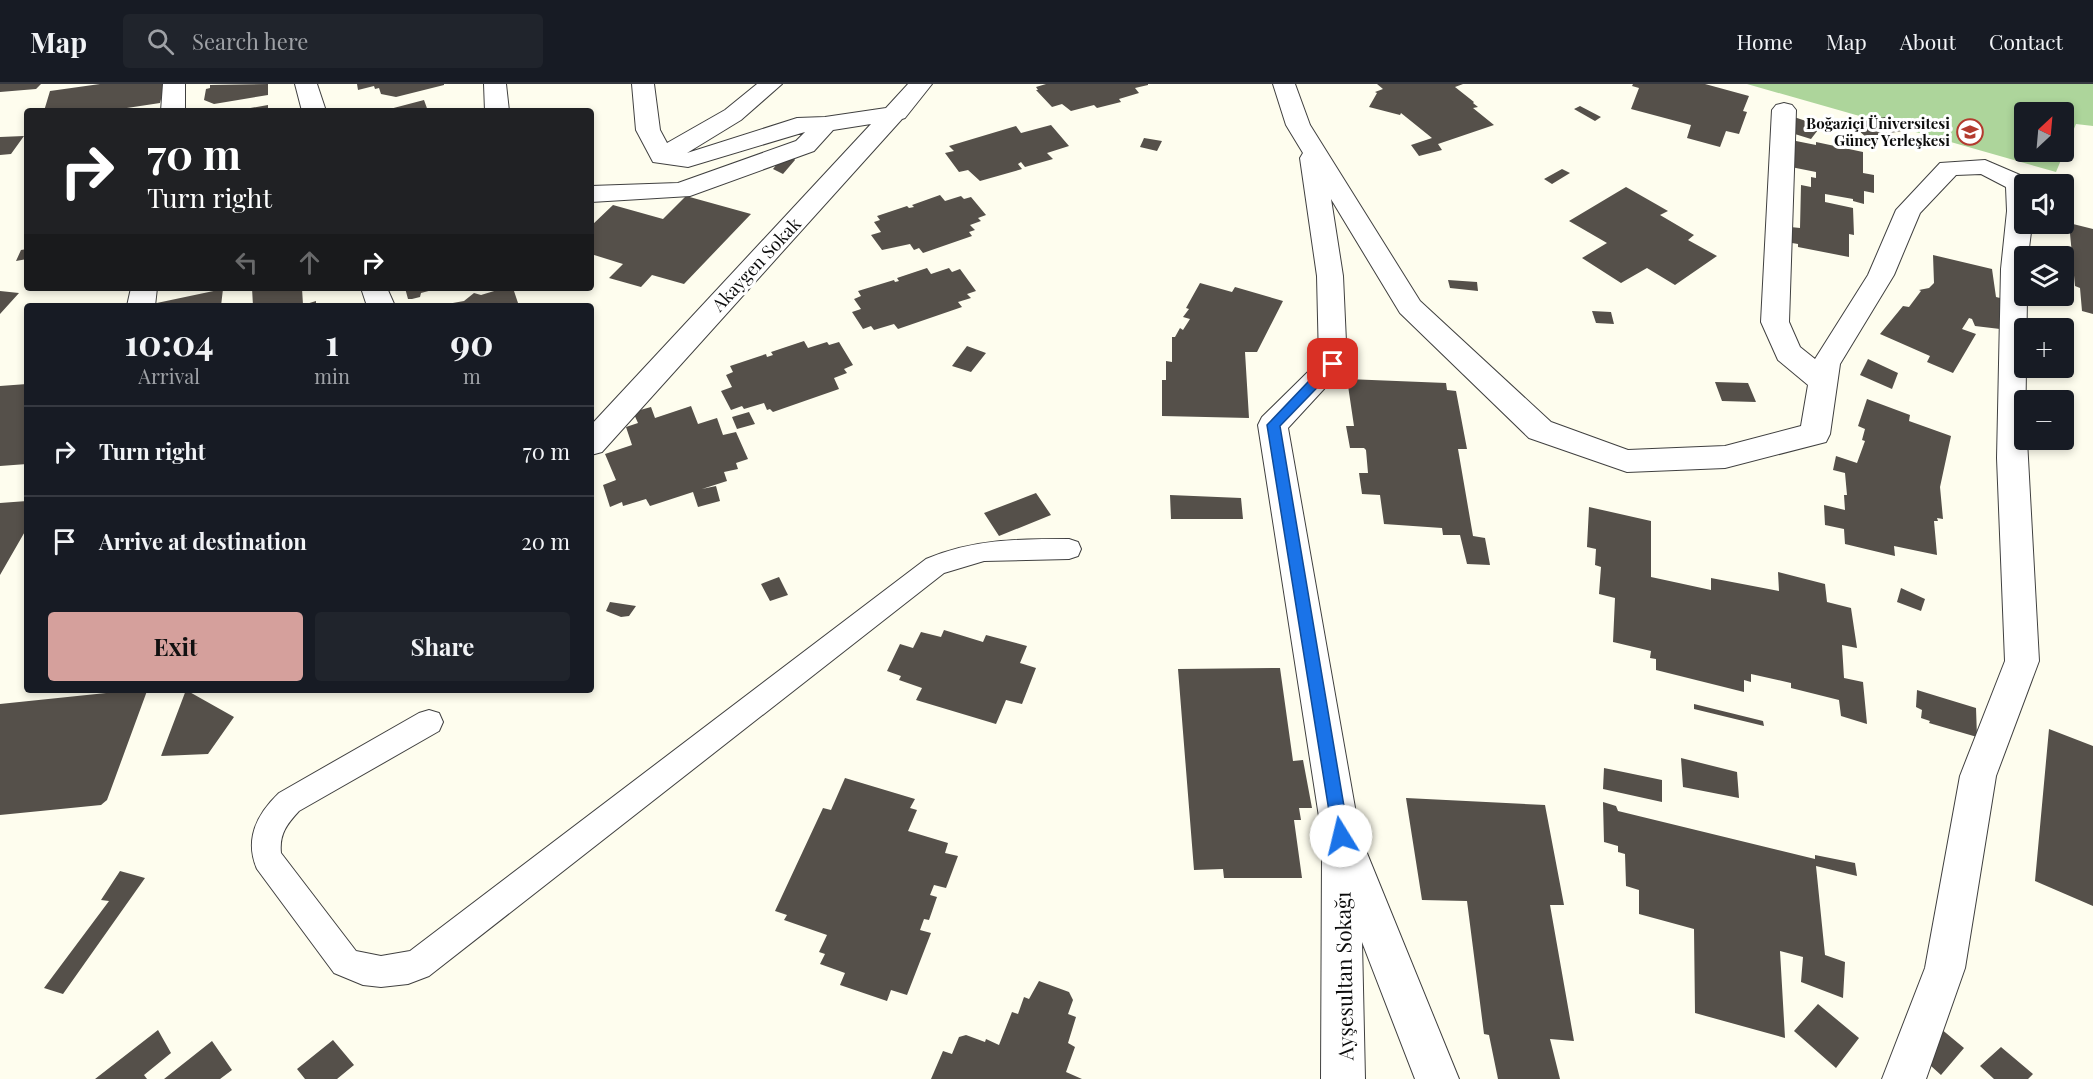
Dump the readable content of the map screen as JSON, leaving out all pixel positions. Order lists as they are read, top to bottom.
{
  "streets": {
    "street": ["Akaygen Sokak", "Ayşesultan Sokağı"]
  },
  "places": {
    "school or university": ["Boğaziçi Üniversitesi Güney Yerleşkesi"]
  },
  "north": "top right",
  "page": {
    "header": "Map",
    "search": "Search here",
    "nav": [
      "Home",
      "Map",
      "About",
      "Contact"
    ],
    "map_buttons": ["+", "−"],
    "turn": ["70 m", "Turn right"],
    "eta": [
      "10:04",
      "Arrival",
      "1",
      "min",
      "90",
      "m"
    ],
    "list": [
      {
        "name": "Turn right",
        "value": "70 m"
      },
      {
        "name": "Arrive at destination",
        "value": "20 m"
      }
    ],
    "buttons": ["Exit", "Share"]
  }
}
